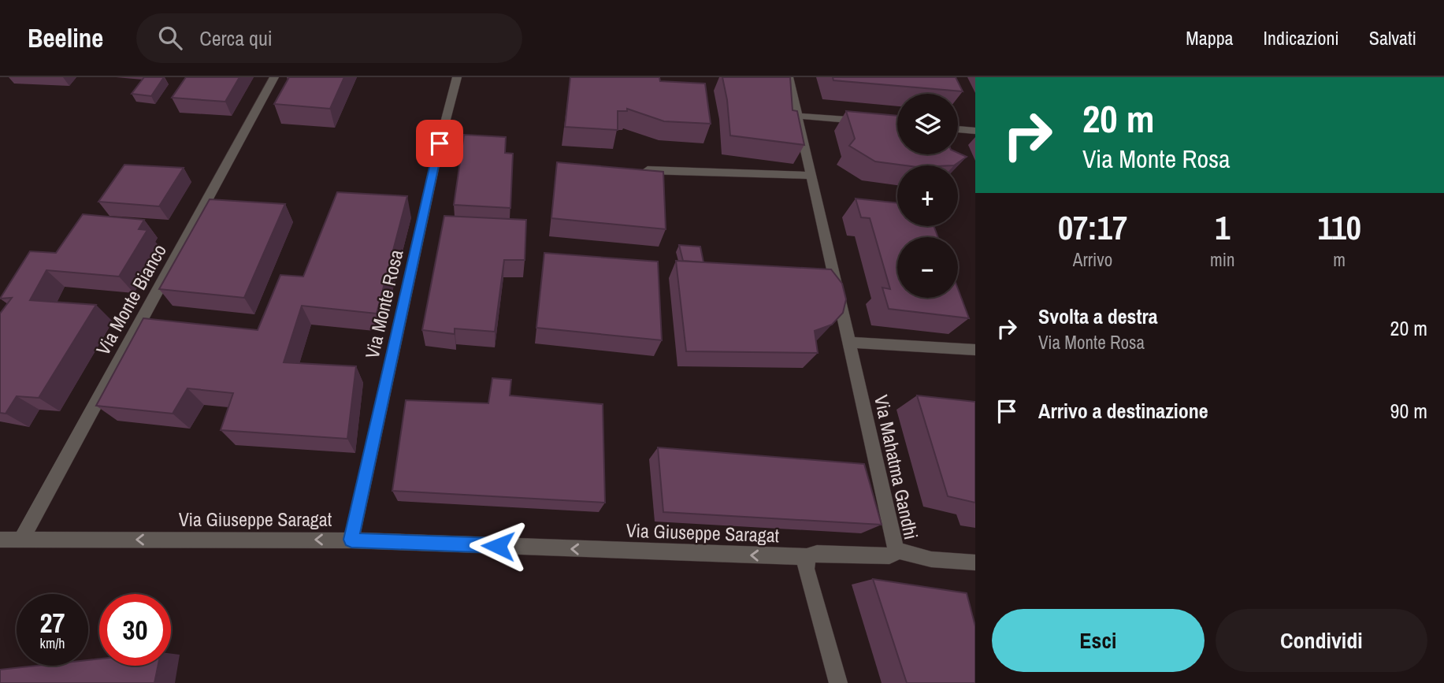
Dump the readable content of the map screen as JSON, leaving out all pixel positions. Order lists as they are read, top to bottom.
{
  "streets": {
    "street": [
      "Via Monte Bianco",
      "Via Monte Rosa",
      "Via Mahatma Gandhi",
      "Via Giuseppe Saragat"
    ]
  },
  "crossings": [
    ["Via Monte Bianco", "Via Giuseppe Saragat"],
    ["Via Monte Rosa", "Via Giuseppe Saragat"],
    ["Via Mahatma Gandhi", "Via Giuseppe Saragat"]
  ],
  "one_way": ["Via Giuseppe Saragat"],
  "page": {
    "header": "Beeline",
    "search": "Cerca qui",
    "nav": ["Mappa", "Indicazioni", "Salvati"],
    "turn": ["20 m", "Via Monte Rosa"],
    "map_buttons": ["+", "−"],
    "eta": [
      "07:17",
      "Arrivo",
      "1",
      "min",
      "110",
      "m"
    ],
    "list": [
      {
        "name": "Svolta a destra",
        "note": "Via Monte Rosa",
        "value": "20 m"
      },
      {
        "name": "Arrivo a destinazione",
        "value": "90 m"
      }
    ],
    "speed": "27 km/h",
    "limit": "30",
    "buttons": ["Esci", "Condividi"]
  }
}
